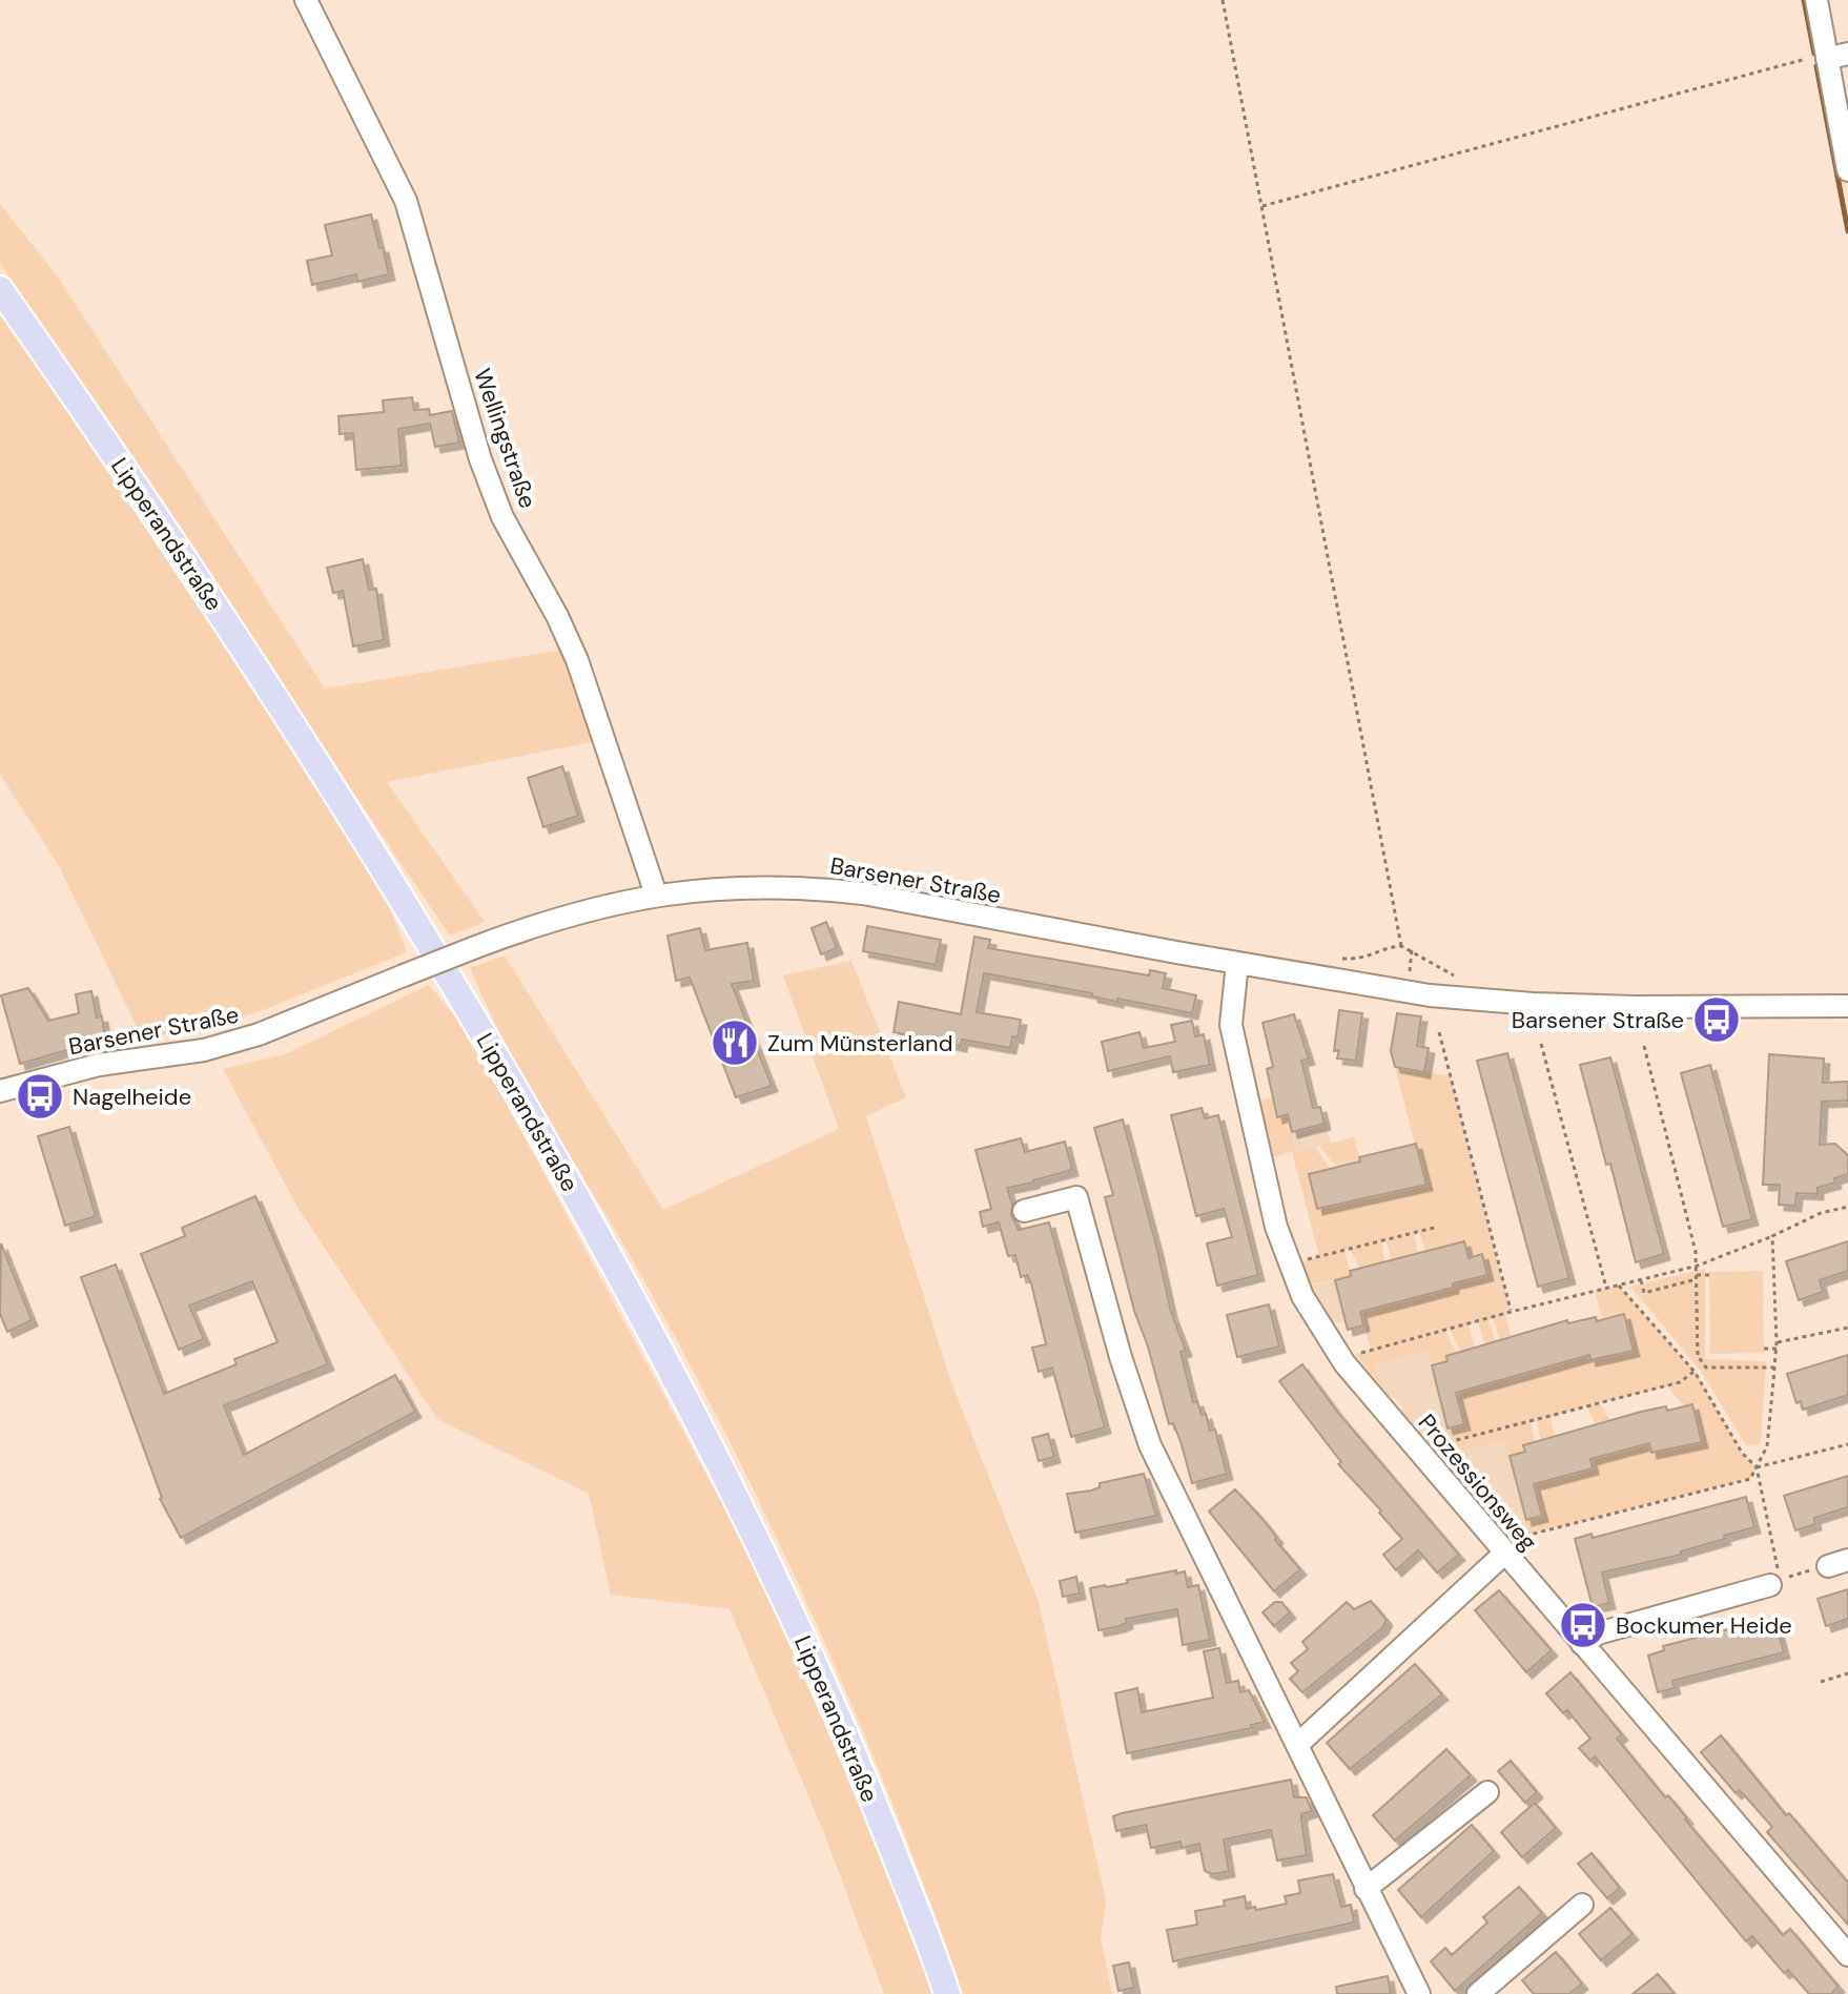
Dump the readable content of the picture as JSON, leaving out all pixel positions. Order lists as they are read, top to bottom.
{
  "streets": {
    "main road": ["Lipperandstraße"],
    "street": ["Wellingstraße", "Barsener Straße", "Prozessionsweg"]
  },
  "crossings": [
    ["Wellingstraße", "Barsener Straße"],
    ["Barsener Straße", "Prozessionsweg"]
  ],
  "places": {
    "bus stop": ["Barsener Straße", "Nagelheide", "Bockumer Heide"],
    "restaurant": ["Zum Münsterland"]
  }
}
